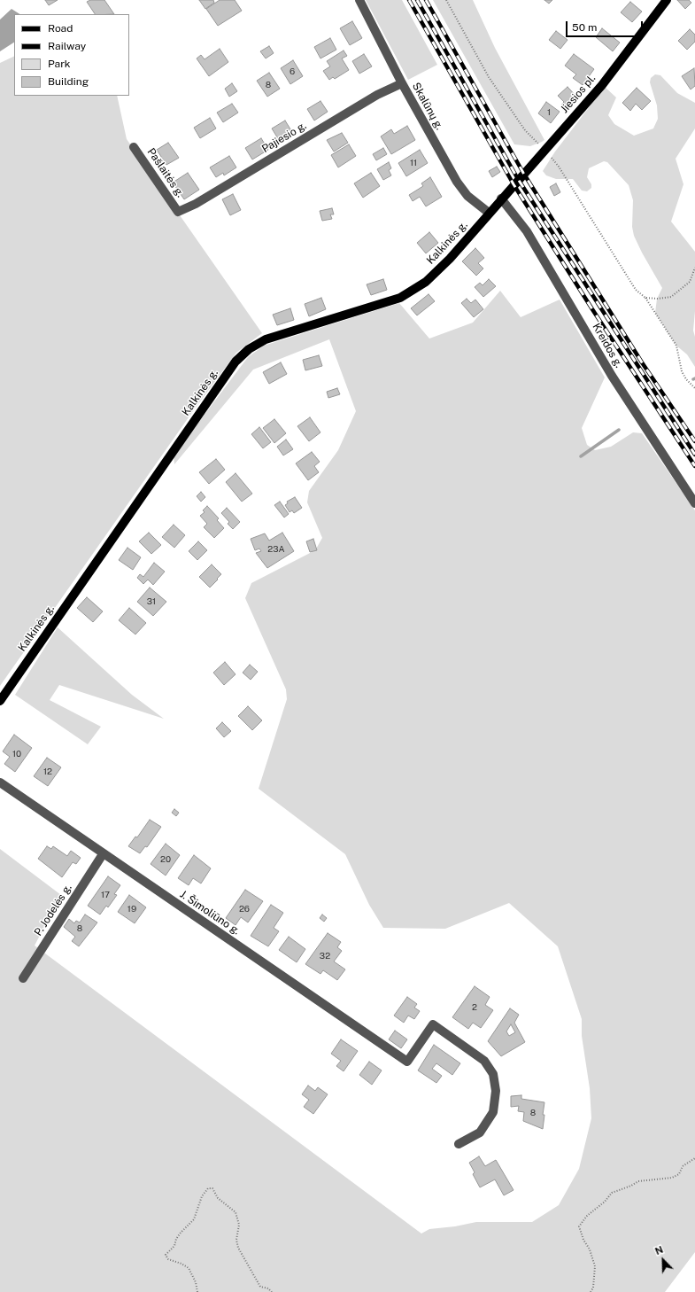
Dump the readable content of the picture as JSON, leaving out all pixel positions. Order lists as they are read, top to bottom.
{
  "streets": {
    "main road": ["Jiesios pl.", "Kalkinės g."],
    "street": [
      "Skalūnų g.",
      "Pajiesio g.",
      "Pašlaitės g.",
      "Kreidos g.",
      "P. Jodelės g.",
      "J. Šimoliūno g."
    ]
  },
  "crossings": [
    ["Jiesios pl.", "Kalkinės g."],
    ["Jiesios pl.", "Kreidos g."],
    ["Skalūnų g.", "Pajiesio g."],
    ["Skalūnų g.", "Kalkinės g."],
    ["Pajiesio g.", "Pašlaitės g."],
    ["Kalkinės g.", "Kreidos g."],
    ["P. Jodelės g.", "J. Šimoliūno g."]
  ],
  "house_numbers": [
    "6",
    "8",
    "1",
    "11",
    "23A",
    "31",
    "10",
    "12",
    "20",
    "17",
    "19",
    "26",
    "8",
    "32",
    "2",
    "8"
  ],
  "legend": [
    "Road",
    "Railway",
    "Park",
    "Building"
  ],
  "scale_bar": "50 m",
  "north": "top left"
}
